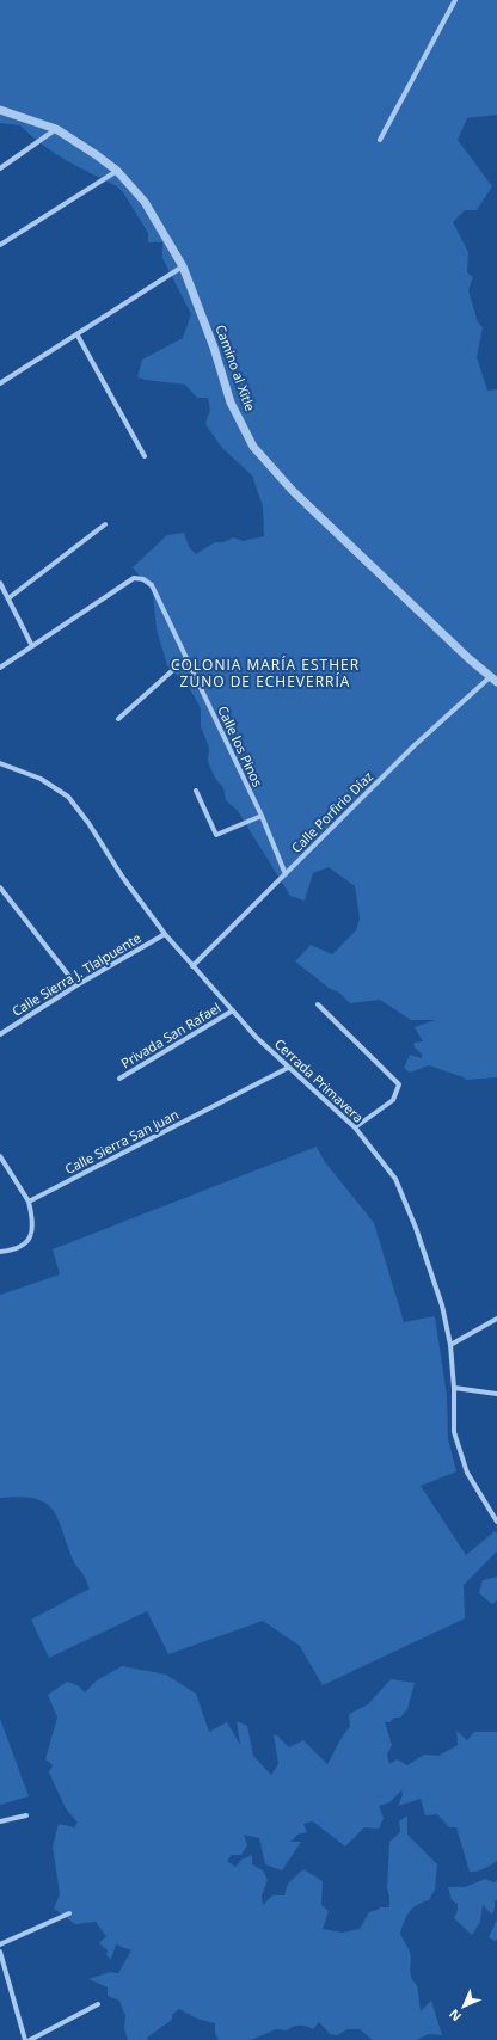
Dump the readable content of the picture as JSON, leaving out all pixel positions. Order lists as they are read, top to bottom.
{
  "streets": {
    "street": [
      "Camino al Xitle",
      "Calle los Pinos",
      "Calle Porfirio Díaz",
      "Calle Sierra J. Tlalpuente",
      "Privada San Rafael",
      "Cerrada Primavera",
      "Calle Sierra San Juan"
    ]
  },
  "crossings": [
    ["Camino al Xitle", "Calle Porfirio Díaz"],
    ["Calle los Pinos", "Calle Porfirio Díaz"],
    ["Calle Porfirio Díaz", "Cerrada Primavera"],
    ["Calle Sierra J. Tlalpuente", "Cerrada Primavera"],
    ["Privada San Rafael", "Cerrada Primavera"],
    ["Cerrada Primavera", "Calle Sierra San Juan"]
  ],
  "districts": ["COLONIA MARÍA ESTHER ZUNO DE ECHEVERRÍA"],
  "north": "bottom left"
}
